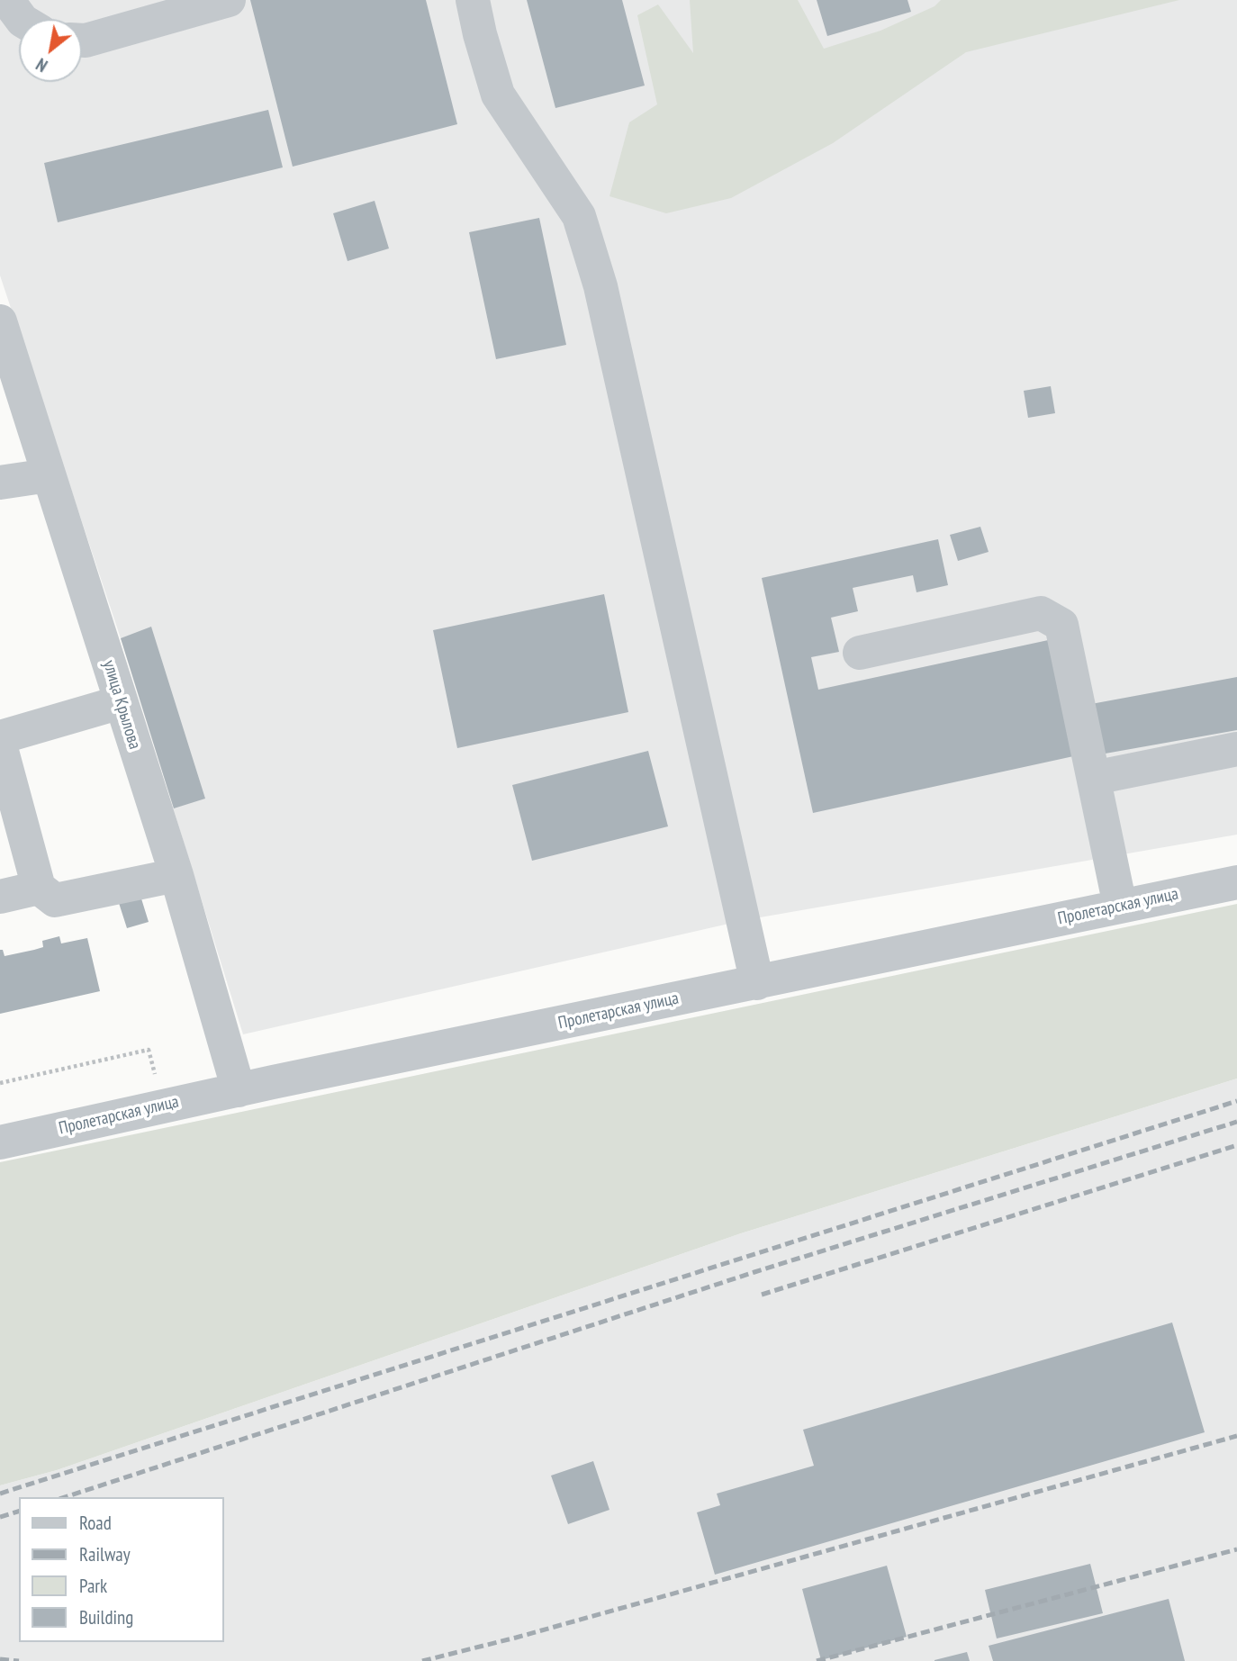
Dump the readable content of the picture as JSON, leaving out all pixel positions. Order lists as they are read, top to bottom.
{
  "streets": {
    "street": ["улица Крылова", "Пролетарская улица"]
  },
  "crossings": [
    ["улица Крылова", "Пролетарская улица"]
  ],
  "legend": [
    "Road",
    "Railway",
    "Park",
    "Building"
  ],
  "north": "bottom left"
}
